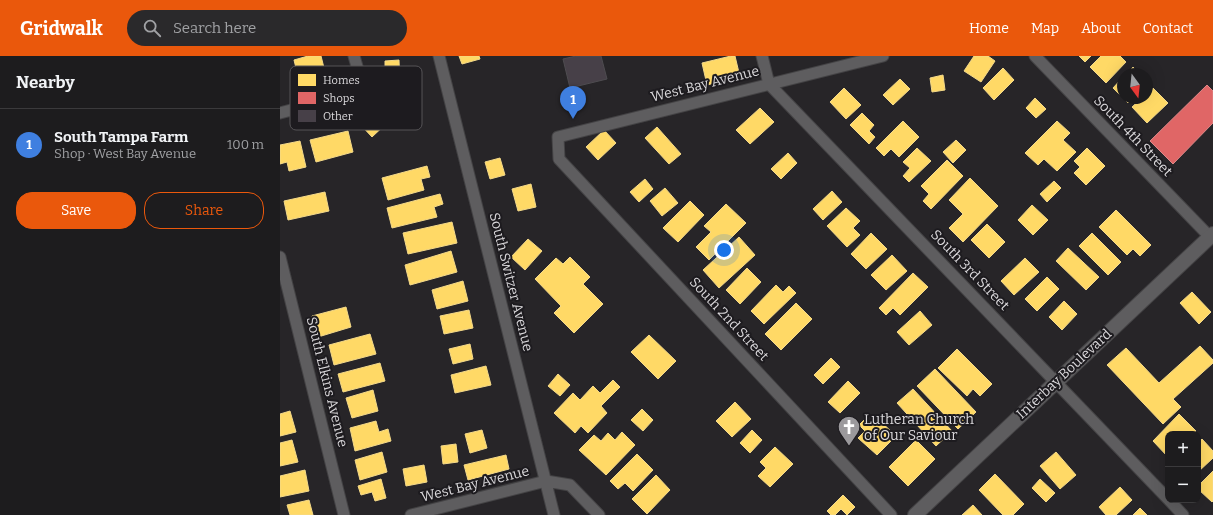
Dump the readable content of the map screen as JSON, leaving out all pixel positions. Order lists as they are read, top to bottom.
{
  "streets": {
    "street": [
      "West Bay Avenue",
      "South 4th Street",
      "South 3rd Street",
      "South Switzer Avenue",
      "South 2nd Street",
      "Interbay Boulevard",
      "South Elkins Avenue"
    ]
  },
  "crossings": [
    ["West Bay Avenue", "South 3rd Street"],
    ["West Bay Avenue", "South Switzer Avenue"],
    ["West Bay Avenue", "South 2nd Street"],
    ["South 4th Street", "Interbay Boulevard"],
    ["South 3rd Street", "Interbay Boulevard"]
  ],
  "places": {
    "church": ["Lutheran Church of Our Saviour"]
  },
  "legend": ["Homes", "Shops", "Other"],
  "north": "bottom",
  "page": {
    "header": "Gridwalk",
    "search": "Search here",
    "nav": [
      "Home",
      "Map",
      "About",
      "Contact"
    ],
    "heading": "Nearby",
    "pins": "1",
    "list": [
      {
        "mark": "1",
        "name": "South Tampa Farm",
        "note": "Shop · West Bay Avenue",
        "value": "100 m"
      }
    ],
    "buttons": ["Save", "Share"],
    "map_buttons": ["+", "−"]
  }
}
